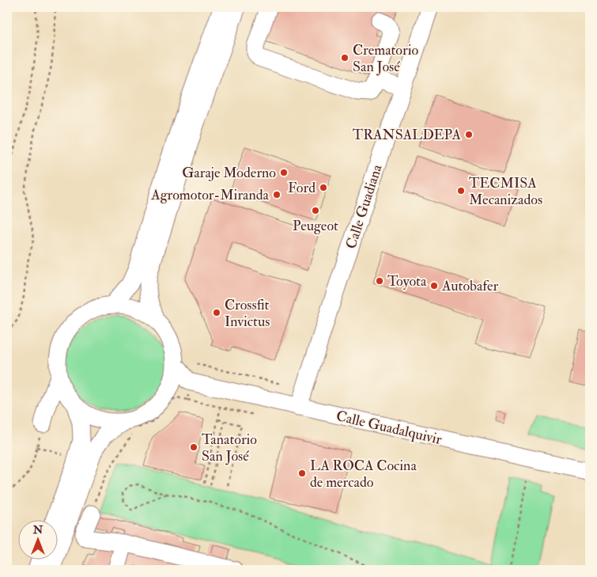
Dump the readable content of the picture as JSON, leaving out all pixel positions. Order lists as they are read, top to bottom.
{
  "streets": {
    "street": ["Calle Guadiana", "Calle Guadalquivir"]
  },
  "crossings": [
    ["Calle Guadiana", "Calle Guadalquivir"]
  ],
  "places": [
    "Crematorio San José",
    "TRANSALDEPA",
    "Garaje Moderno",
    "Ford",
    "TECMISA Mecanizados",
    "Agromotor-Miranda",
    "Peugeot",
    "Toyota",
    "Autobafer",
    "Crossfit Invictus",
    "Tanatorio San José",
    "LA ROCA Cocina de mercado"
  ],
  "north": "top"
}
